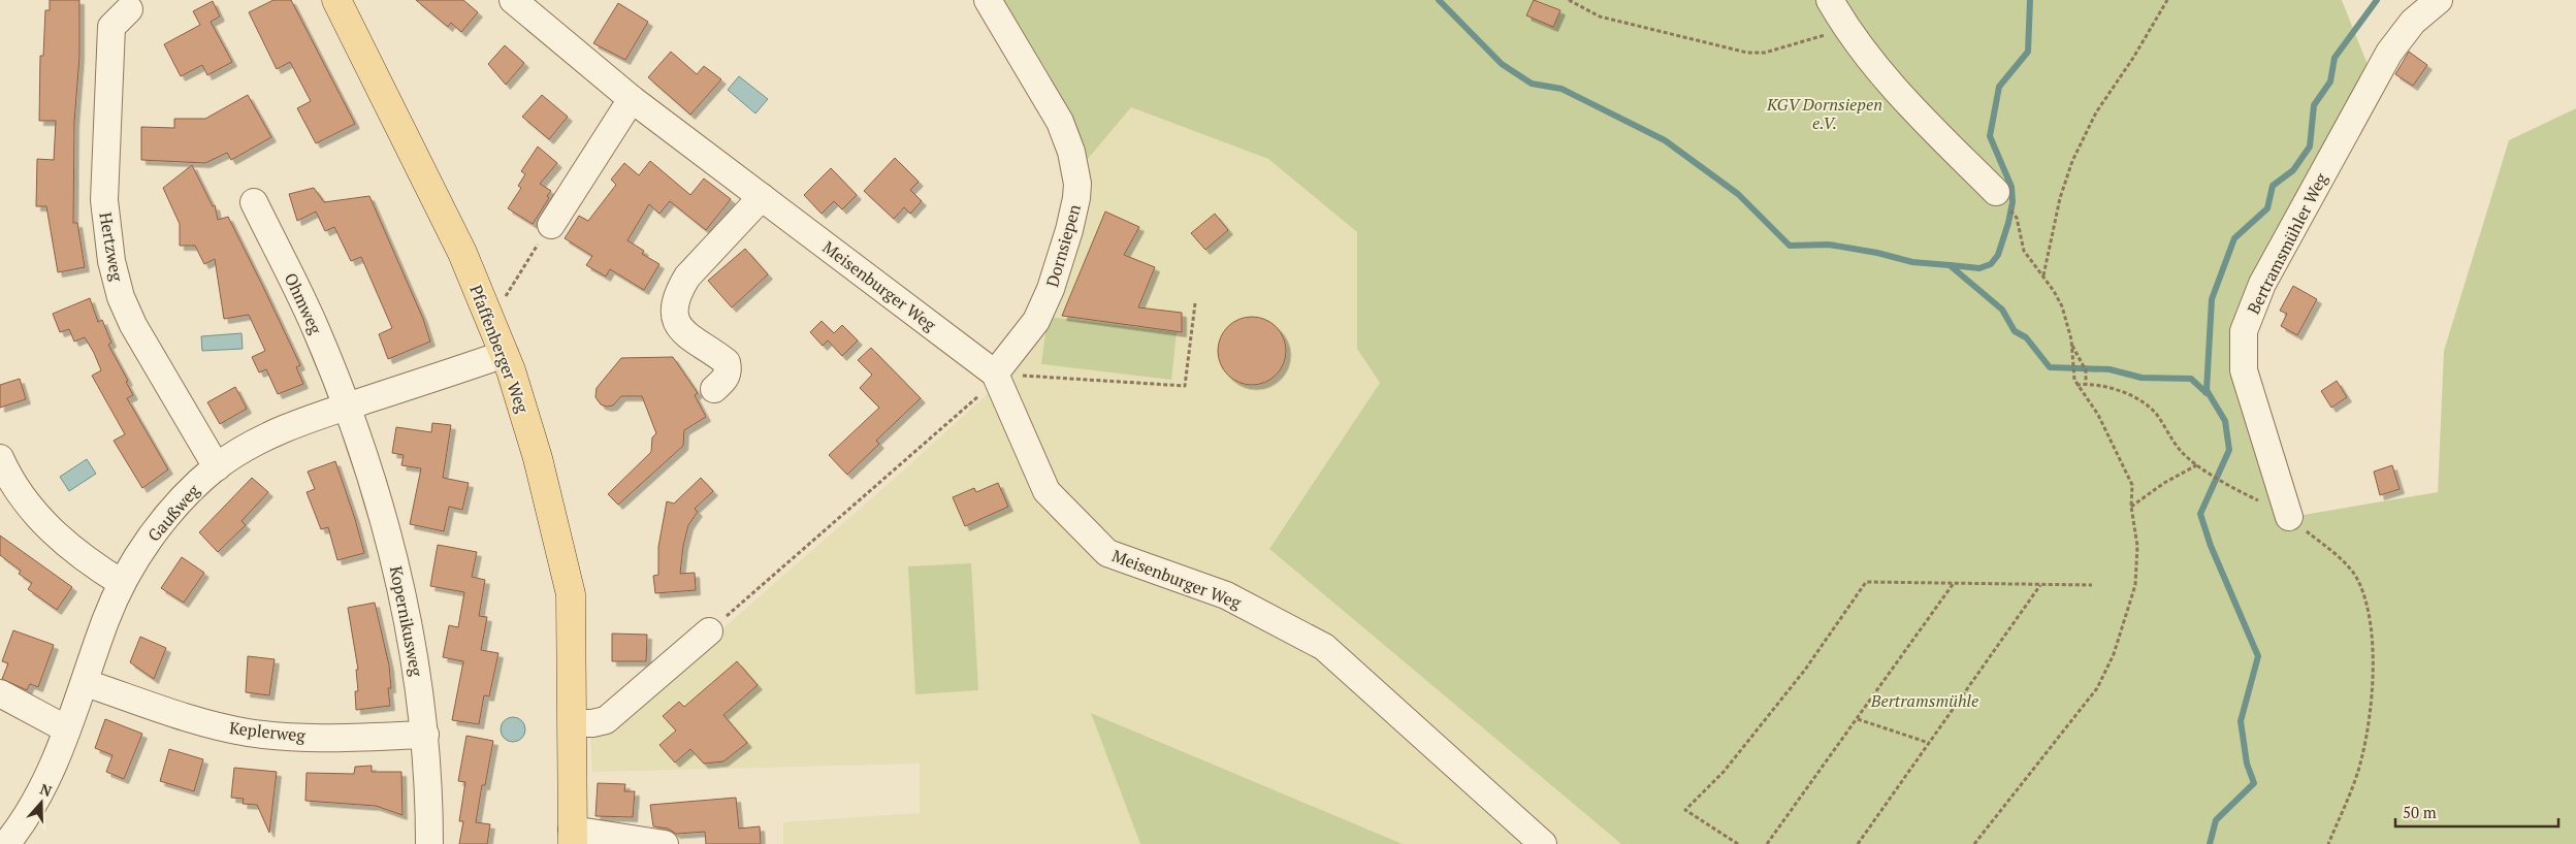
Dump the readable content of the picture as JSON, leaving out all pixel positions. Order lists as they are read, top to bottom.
{
  "streets": {
    "main road": ["Pfaffenberger Weg"],
    "street": [
      "Bertramsmühler Weg",
      "Dornsiepen",
      "Hertzweg",
      "Meisenburger Weg",
      "Ohmweg",
      "Gaußweg",
      "Kopernikusweg",
      "Keplerweg"
    ]
  },
  "crossings": [
    ["Dornsiepen", "Meisenburger Weg"],
    ["Hertzweg", "Gaußweg"],
    ["Ohmweg", "Gaußweg"],
    ["Ohmweg", "Kopernikusweg"],
    ["Pfaffenberger Weg", "Gaußweg"],
    ["Gaußweg", "Kopernikusweg"],
    ["Gaußweg", "Keplerweg"],
    ["Kopernikusweg", "Keplerweg"]
  ],
  "parks": ["KGV Dornsiepen e.V.", "Bertramsmühle"],
  "scale_bar": "50 m",
  "north": "top"
}
